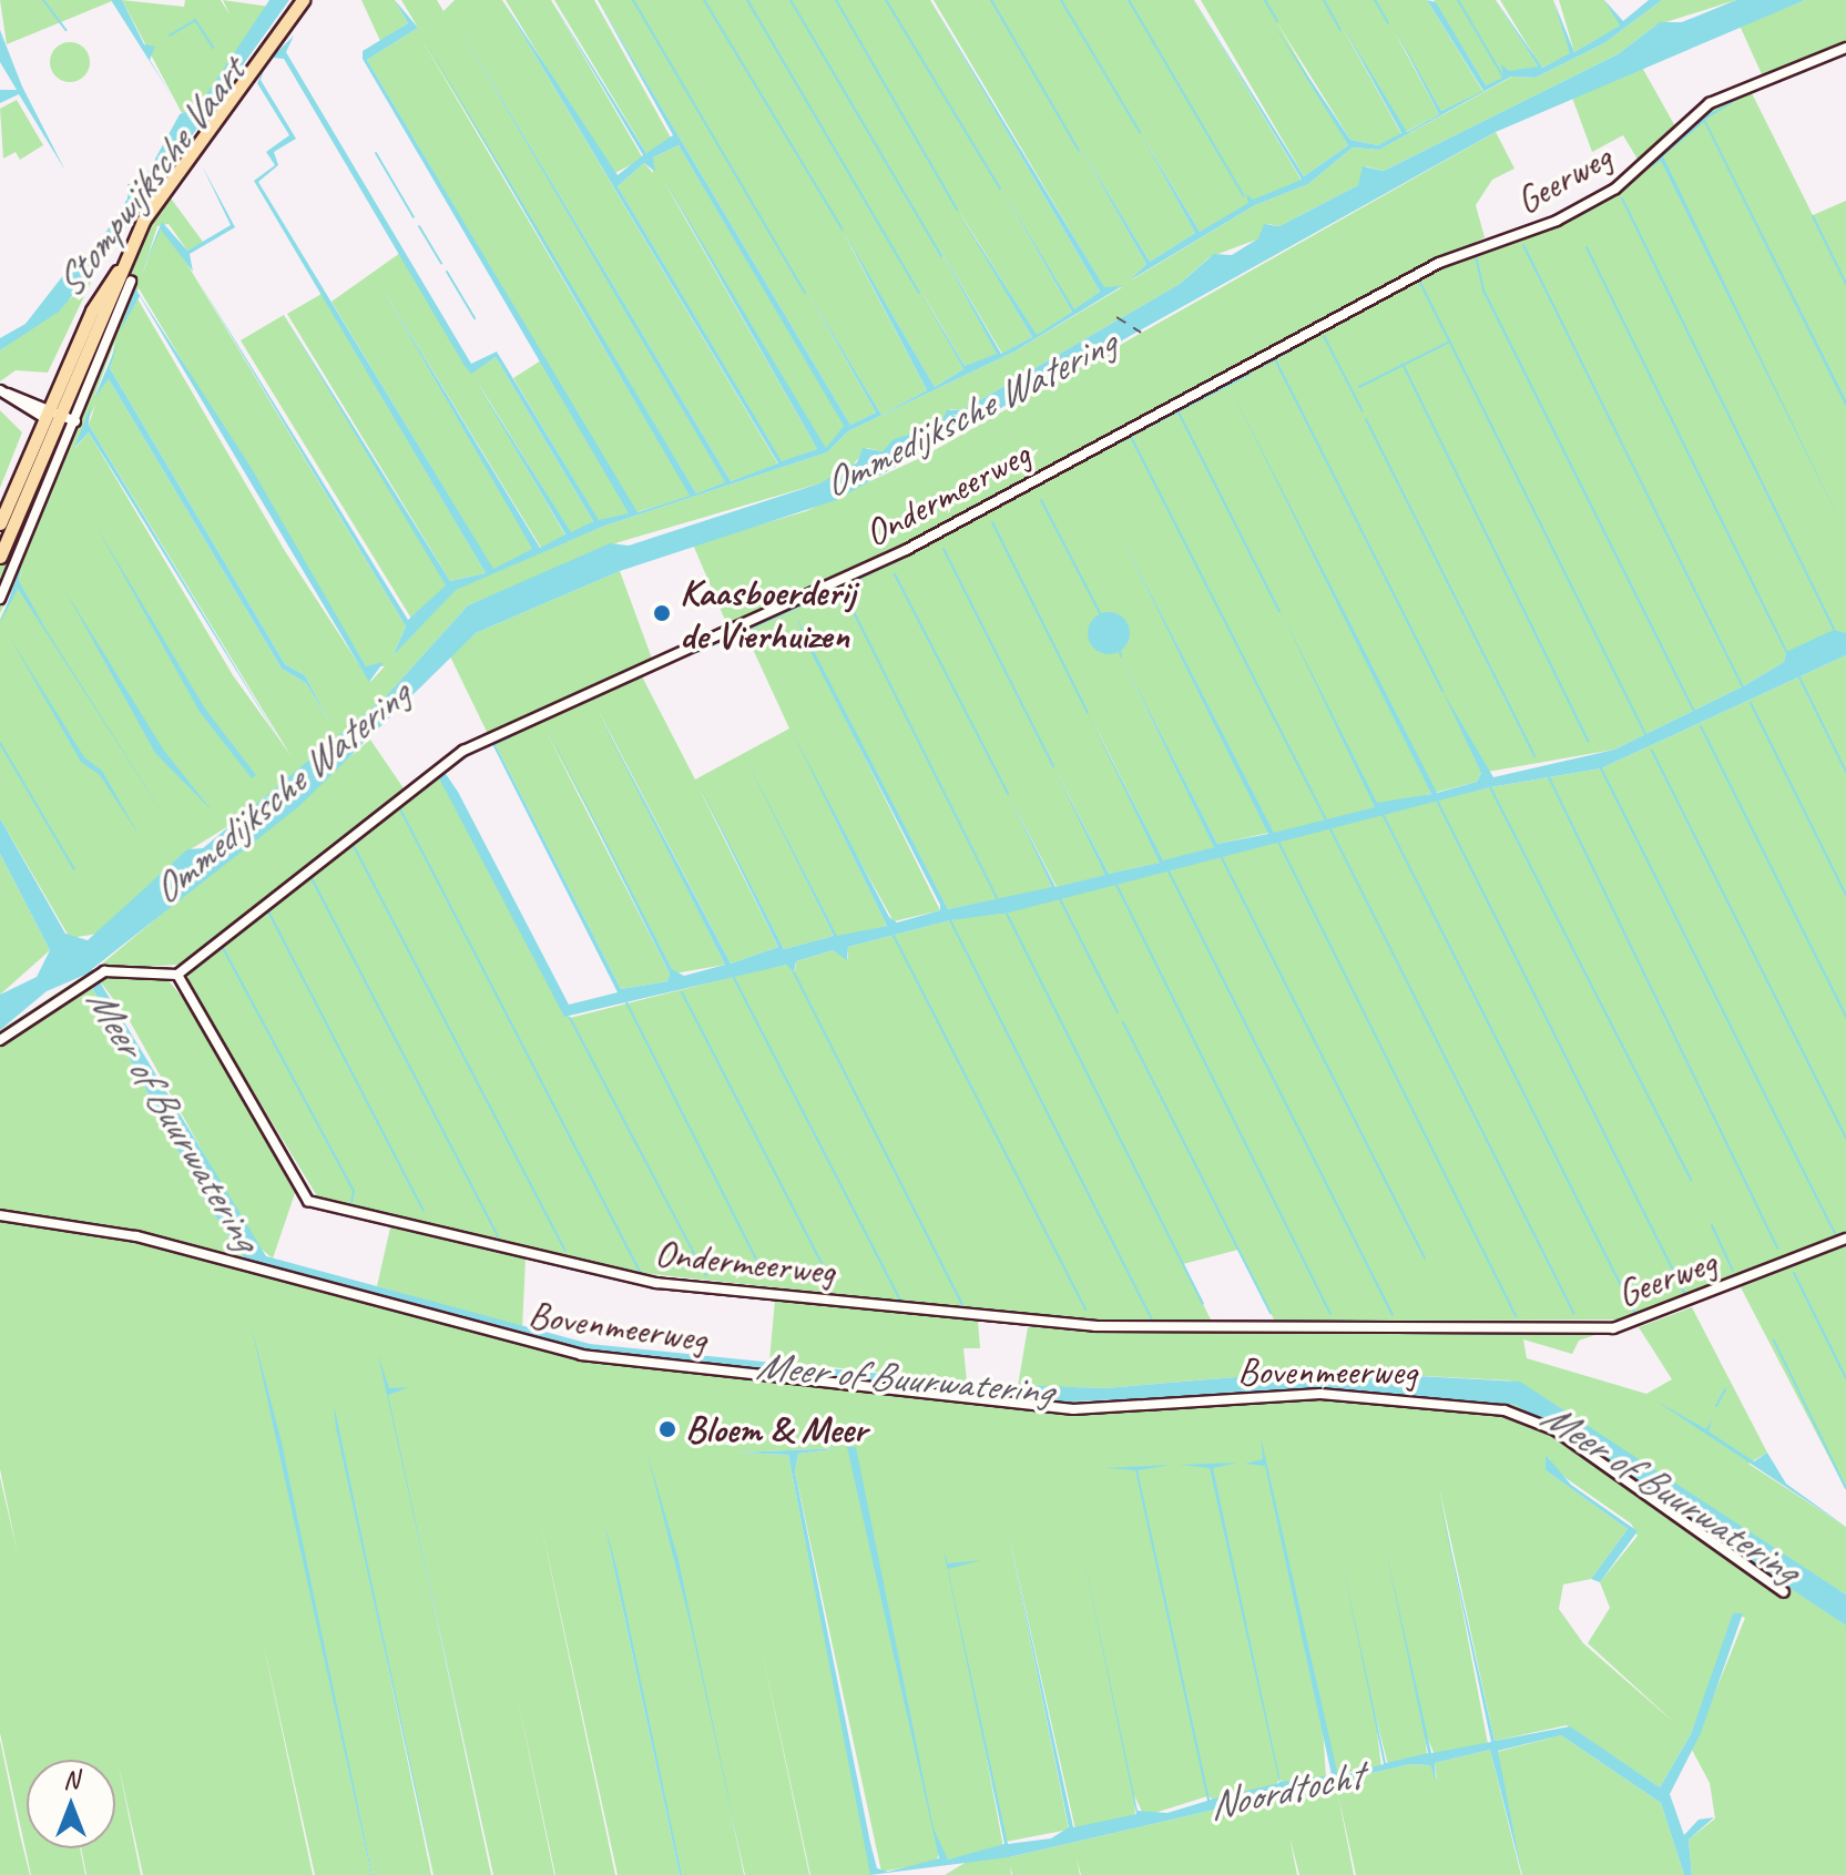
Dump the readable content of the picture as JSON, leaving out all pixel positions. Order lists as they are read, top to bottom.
{
  "streets": {
    "street": ["Geerweg", "Ondermeerweg", "Bovenmeerweg"]
  },
  "crossings": [
    ["Geerweg", "Ondermeerweg"]
  ],
  "water": [
    "Stompwijksche Vaart",
    "Ommedijksche Watering",
    "Meer of Buurwatering",
    "Noordtocht"
  ],
  "places": ["Kaasboerderij de Vierhuizen", "Bloem & Meer"],
  "north": "top"
}
